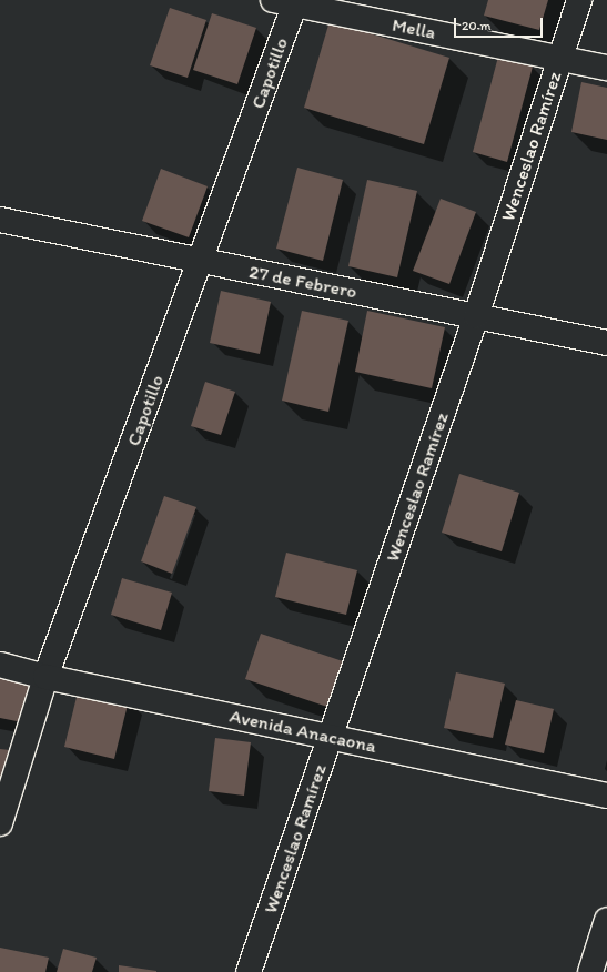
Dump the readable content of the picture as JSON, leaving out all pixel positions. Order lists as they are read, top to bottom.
{
  "streets": {
    "street": [
      "Mella",
      "Capotillo",
      "Wenceslao Ramírez",
      "27 de Febrero",
      "Avenida Anacaona"
    ]
  },
  "crossings": [
    ["Mella", "Capotillo"],
    ["Mella", "Wenceslao Ramírez"],
    ["Capotillo", "27 de Febrero"],
    ["Capotillo", "Avenida Anacaona"],
    ["Wenceslao Ramírez", "27 de Febrero"],
    ["Wenceslao Ramírez", "Avenida Anacaona"]
  ],
  "scale_bar": "20 m"
}
